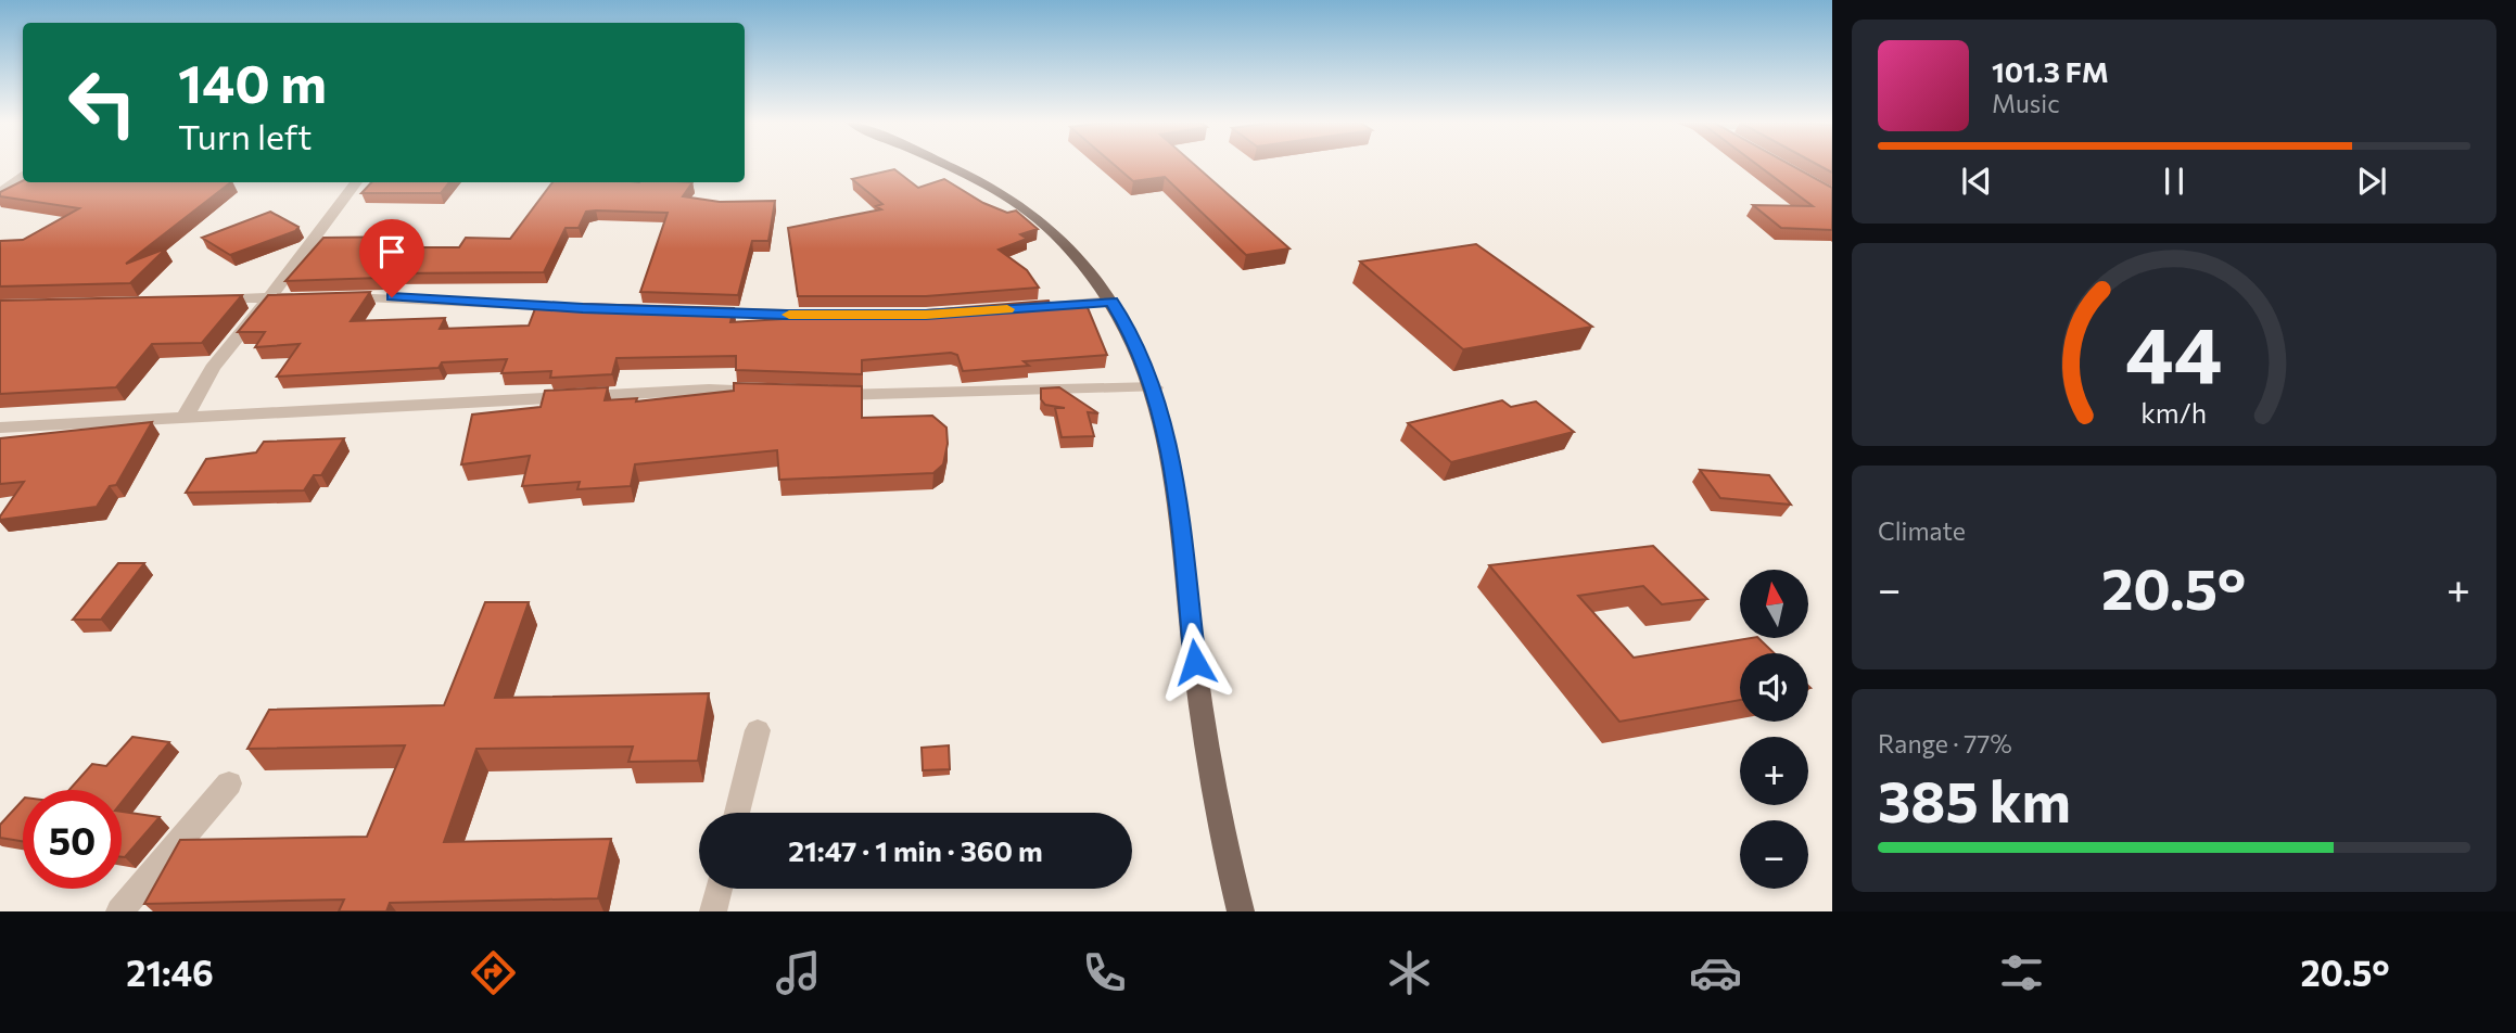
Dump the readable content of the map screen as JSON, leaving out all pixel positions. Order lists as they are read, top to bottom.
{
  "north": "top",
  "page": {
    "turn": ["140 m", "Turn left"],
    "song": ["101.3 FM", "Music"],
    "tile": [
      "Climate",
      ["Range · 77%", "385 km"]
    ],
    "heat": ["−", "20.5°", "+"],
    "map_buttons": ["+", "−"],
    "limit": "50",
    "trip": "21:47 · 1 min · 360 m",
    "tabs": ["21:46", "20.5°"],
    "gauge": ["44", "km/h"]
  }
}
